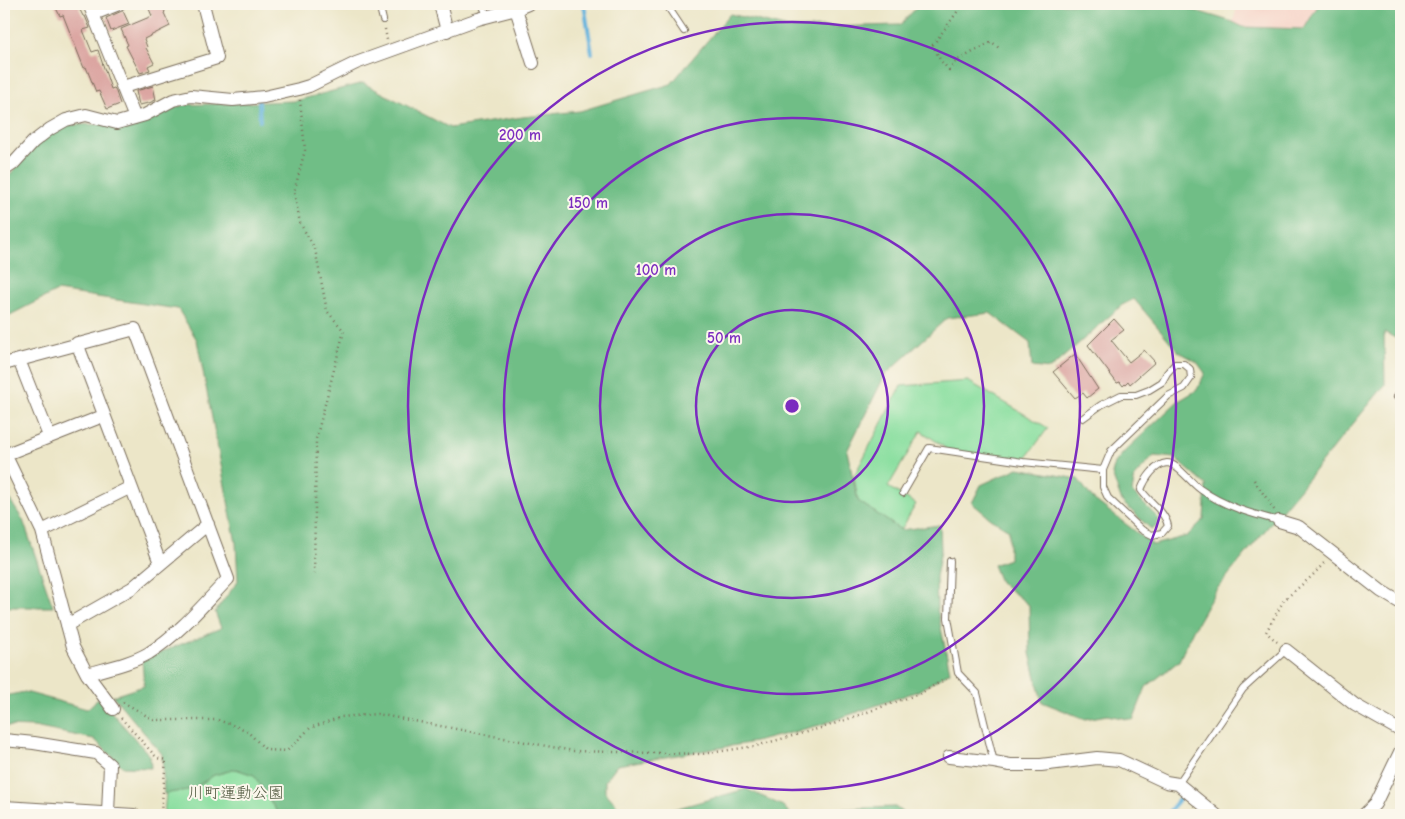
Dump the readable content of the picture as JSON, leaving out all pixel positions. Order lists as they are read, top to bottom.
{
  "parks": ["川町運動公園"],
  "rings": [
    "200 m",
    "150 m",
    "100 m",
    "50 m"
  ]
}
